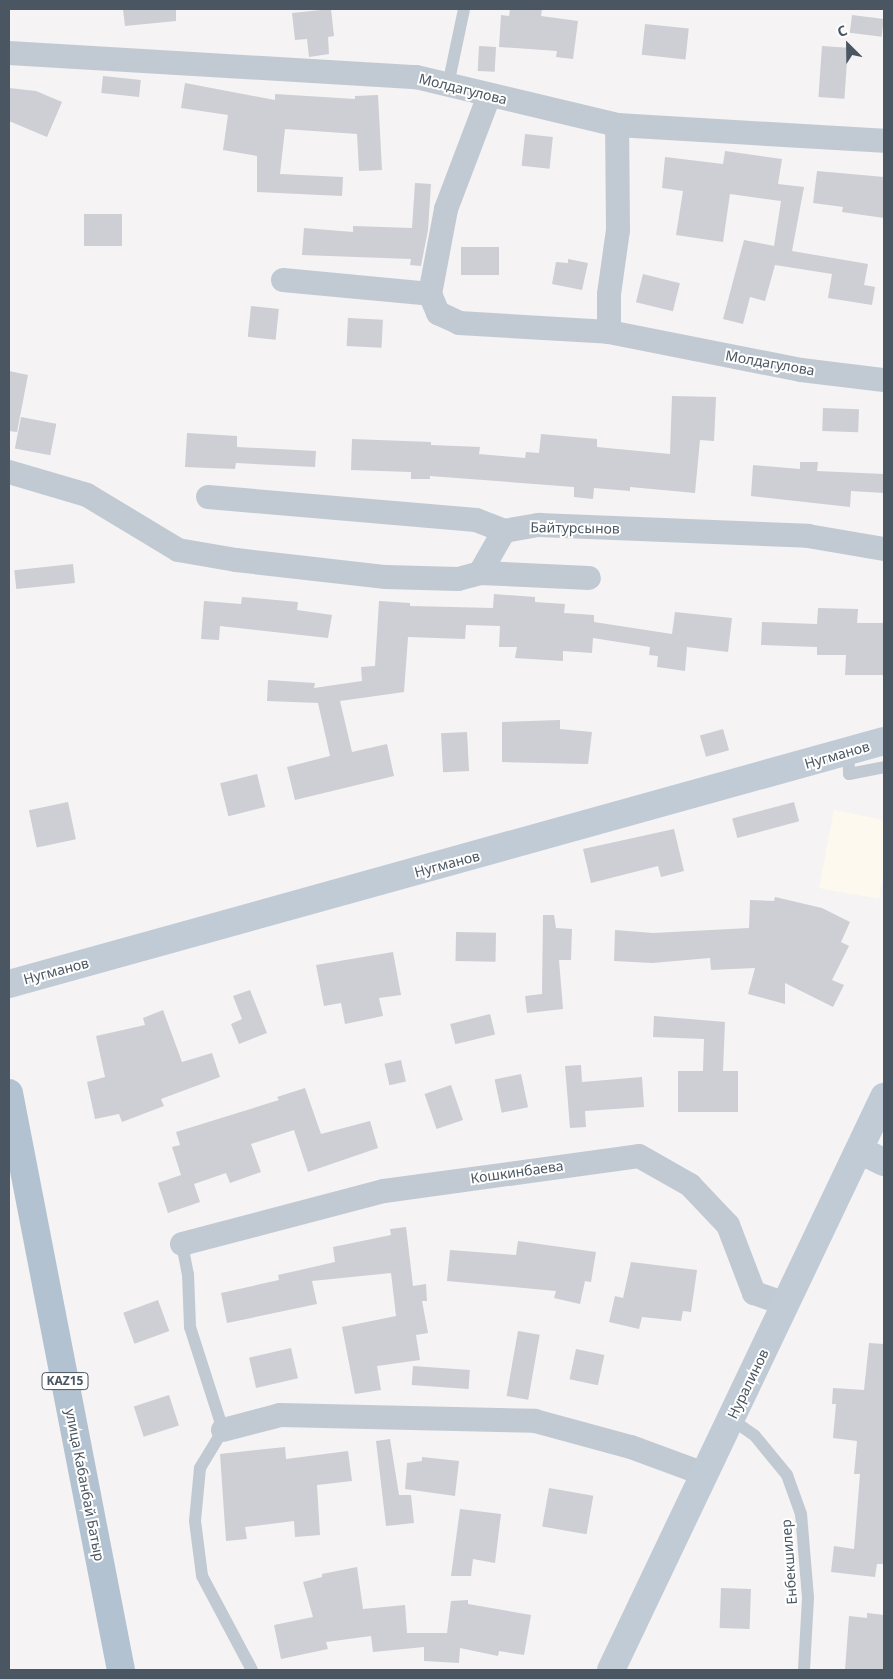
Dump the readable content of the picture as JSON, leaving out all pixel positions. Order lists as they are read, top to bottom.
{
  "streets": {
    "main road": [
      "Нугманов",
      "KAZ15",
      "Нуралинов",
      "улица Кабанбай Батыр"
    ],
    "street": ["Молдагулова", "Байтурсынов", "Кошкинбаева"],
    "lane": ["Енбекшилер"]
  },
  "crossings": [
    ["Кошкинбаева", "Нуралинов"],
    ["Нуралинов", "Енбекшилер"]
  ],
  "north": "top left"
}
